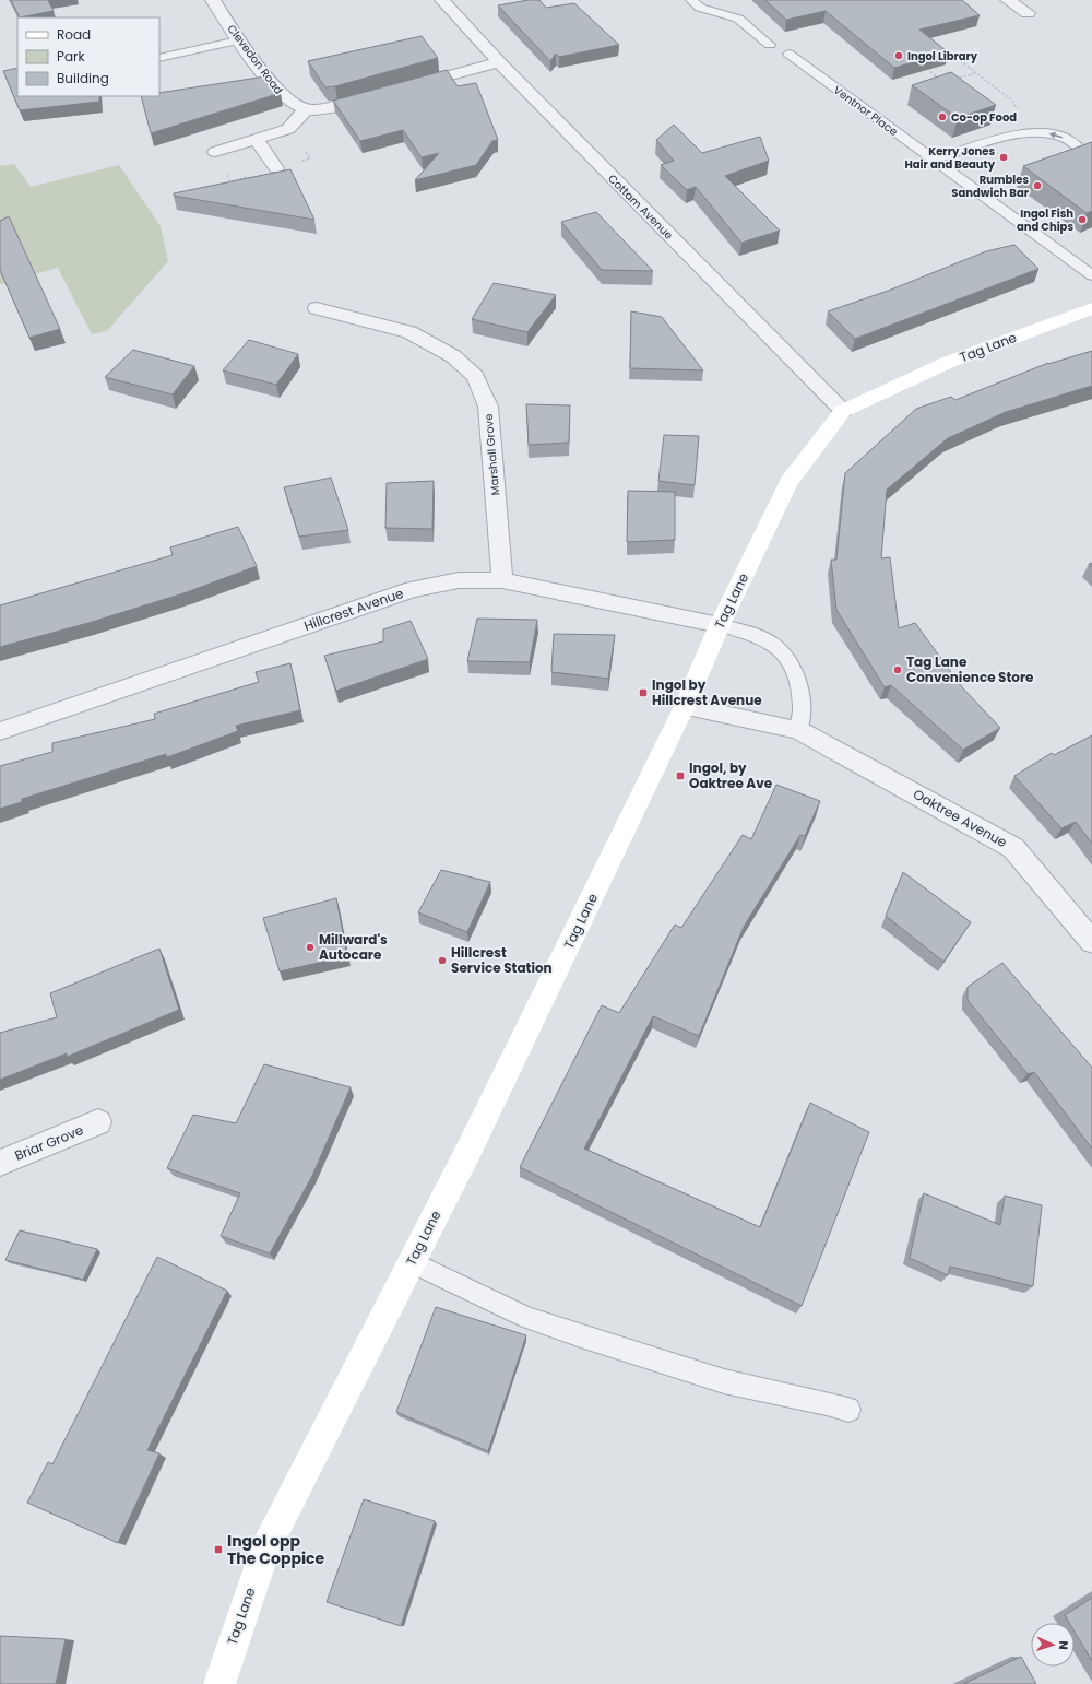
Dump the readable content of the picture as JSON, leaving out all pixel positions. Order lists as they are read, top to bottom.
{
  "streets": {
    "main road": ["Tag Lane"],
    "street": [
      "Clevedon Road",
      "Cottam Avenue",
      "Marshall Grove",
      "Hillcrest Avenue",
      "Oaktree Avenue",
      "Briar Grove"
    ],
    "lane": ["Ventnor Place"]
  },
  "crossings": [
    ["Cottam Avenue", "Tag Lane"],
    ["Tag Lane", "Hillcrest Avenue"],
    ["Tag Lane", "Oaktree Avenue"],
    ["Marshall Grove", "Hillcrest Avenue"]
  ],
  "places": {
    "other": [
      "Ingol Library",
      "Co-op Food",
      "Kerry Jones Hair and Beauty",
      "Rumbles Sandwich Bar",
      "Ingol Fish and Chips",
      "Tag Lane Convenience Store",
      "Millward's Autocare",
      "Hillcrest Service Station"
    ],
    "transit": ["Ingol by Hillcrest Avenue", "Ingol, by Oaktree Ave", "Ingol opp The Coppice"]
  },
  "legend": ["Road", "Park", "Building"],
  "north": "right"
}
